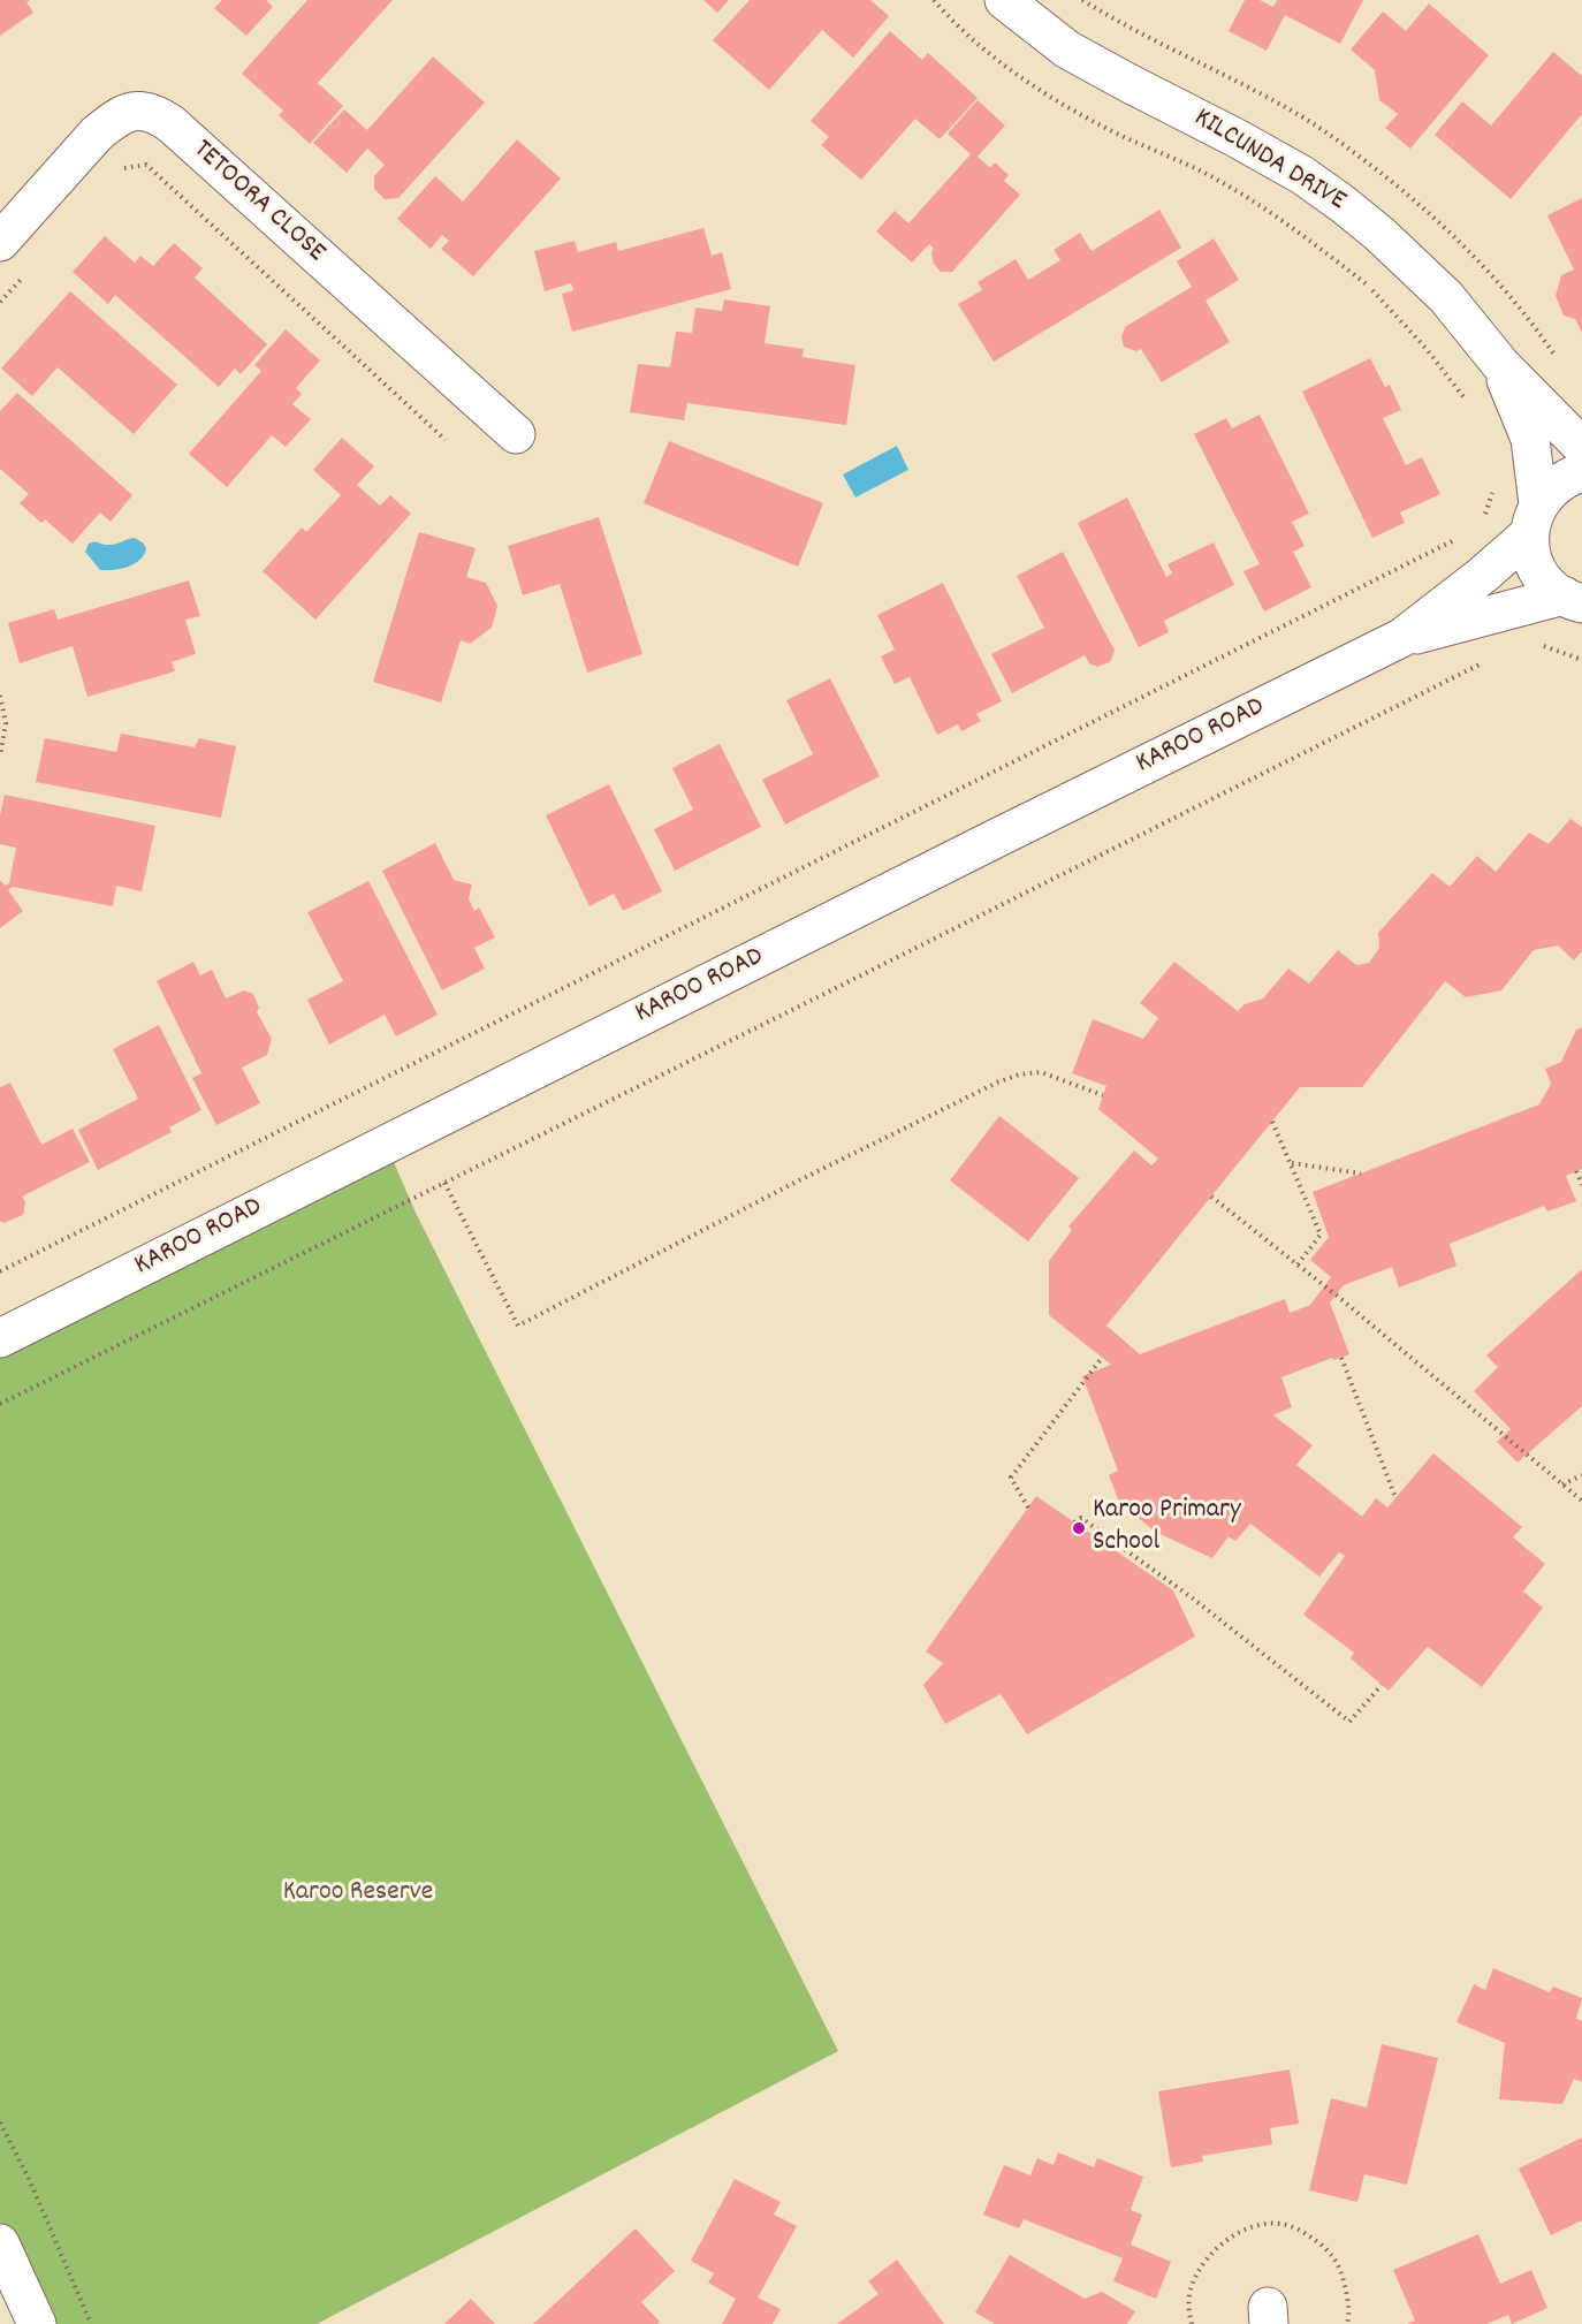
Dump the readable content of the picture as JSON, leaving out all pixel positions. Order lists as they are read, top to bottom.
{
  "streets": {
    "street": ["KILCUNDA DRIVE", "TETOORA CLOSE", "KAROO ROAD"]
  },
  "crossings": [
    ["KILCUNDA DRIVE", "KAROO ROAD"]
  ],
  "parks": ["Karoo Reserve"],
  "places": ["Karoo Primary School"]
}
